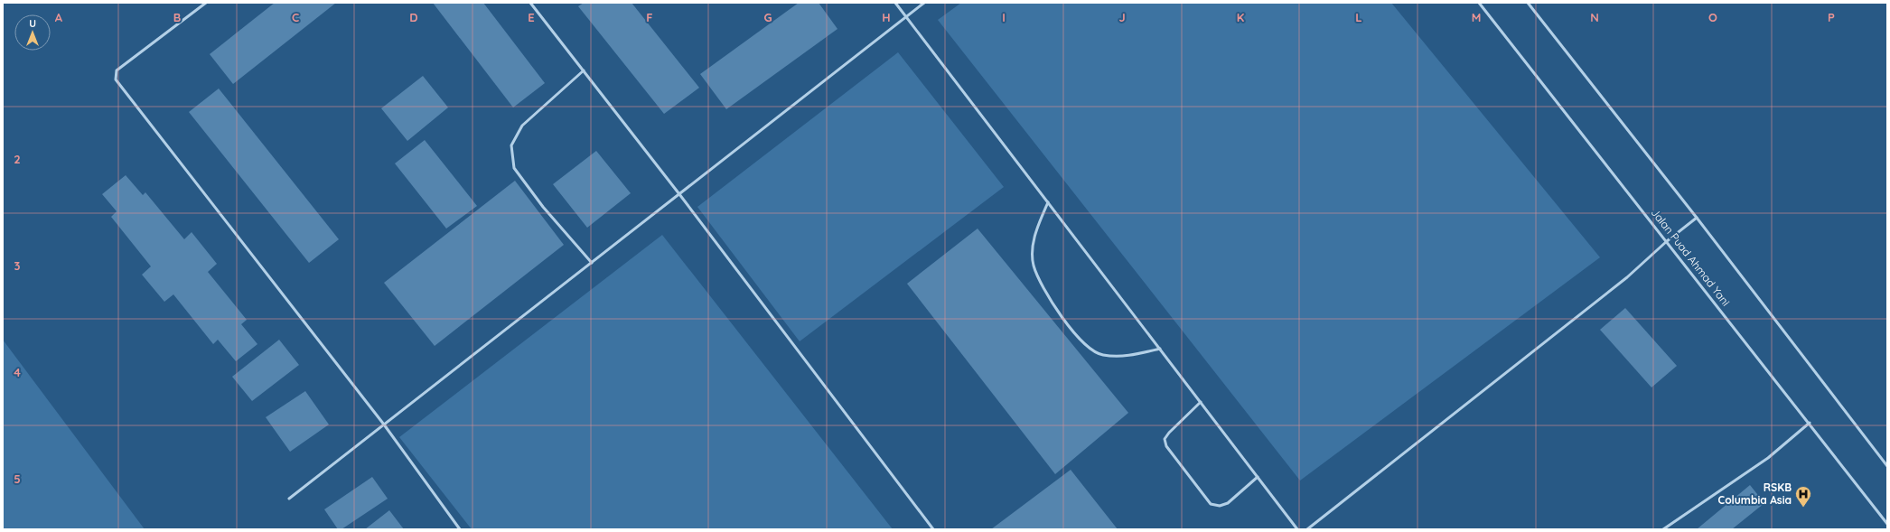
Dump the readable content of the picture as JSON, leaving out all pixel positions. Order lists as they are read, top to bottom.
{
  "streets": {
    "lane": ["Jalan Puad Ahmad Yani"]
  },
  "places": {
    "hospital": ["RSKB Columbia Asia"]
  },
  "north": "top",
  "grid": {
    "columns": [
      "A",
      "B",
      "C",
      "D",
      "E",
      "F",
      "G",
      "H",
      "I",
      "J",
      "K",
      "L",
      "M",
      "N",
      "O",
      "P"
    ],
    "rows": [
      "2",
      "3",
      "4",
      "5"
    ]
  }
}
